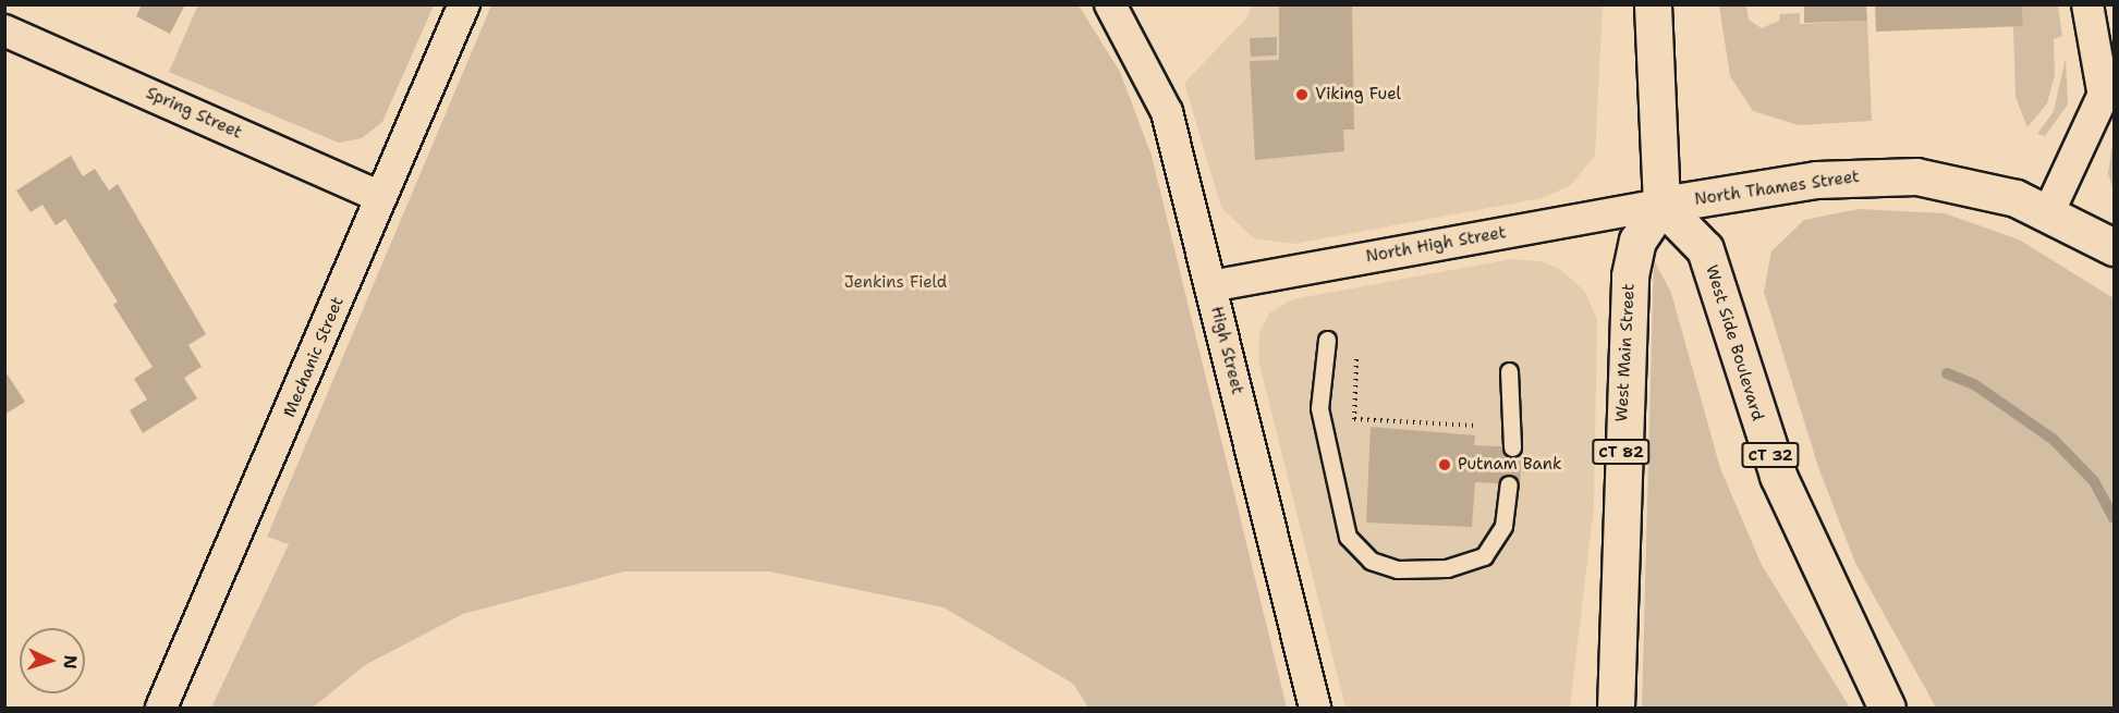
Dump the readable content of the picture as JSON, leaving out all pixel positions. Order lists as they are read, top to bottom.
{
  "streets": {
    "main road": [
      "North Thames Street",
      "West Side Boulevard",
      "West Main Street",
      "CT 82",
      "CT 32"
    ],
    "street": [
      "Spring Street",
      "North High Street",
      "High Street",
      "Mechanic Street"
    ]
  },
  "crossings": [
    ["Spring Street", "Mechanic Street"],
    ["North Thames Street", "North High Street"],
    ["North Thames Street", "West Side Boulevard"],
    ["North Thames Street", "West Main Street"],
    ["North High Street", "West Side Boulevard"],
    ["North High Street", "High Street"],
    ["North High Street", "West Main Street"],
    ["West Side Boulevard", "West Main Street"]
  ],
  "parks": ["Jenkins Field"],
  "places": ["Viking Fuel", "Putnam Bank"],
  "north": "right"
}
